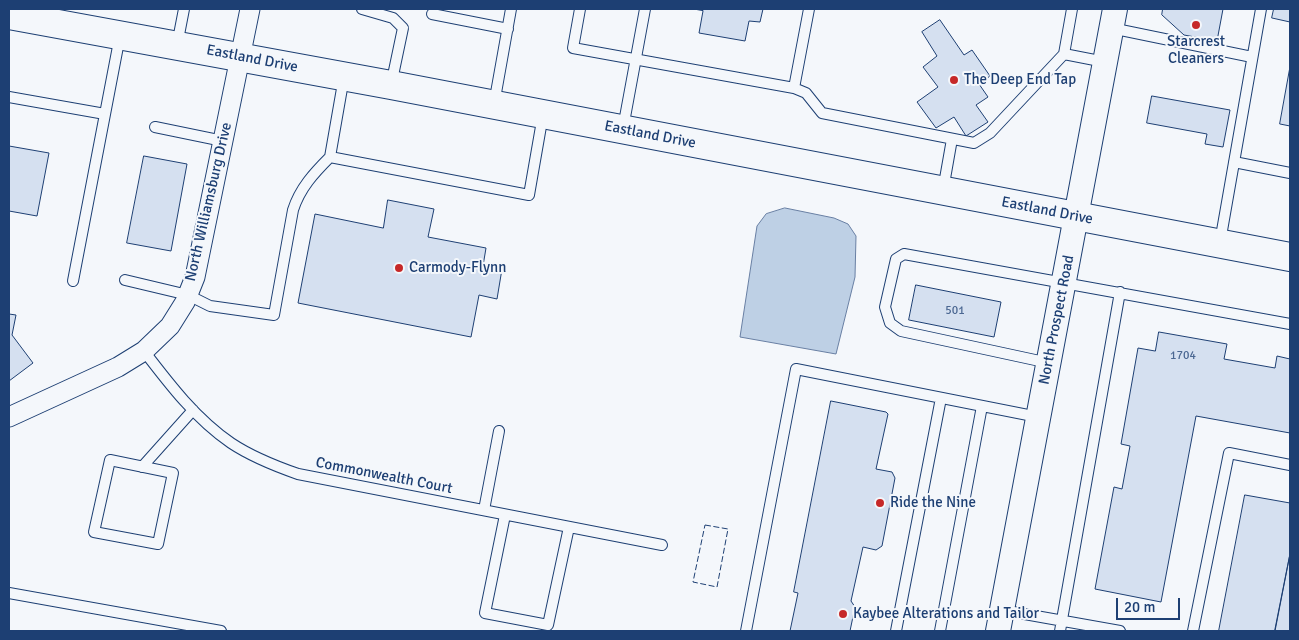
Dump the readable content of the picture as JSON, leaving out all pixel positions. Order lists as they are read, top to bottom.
{
  "streets": {
    "main road": ["Eastland Drive"],
    "street": ["North Williamsburg Drive", "North Prospect Road"],
    "lane": ["Commonwealth Court"]
  },
  "crossings": [
    ["Eastland Drive", "North Williamsburg Drive"],
    ["Eastland Drive", "North Prospect Road"],
    ["North Williamsburg Drive", "Commonwealth Court"]
  ],
  "places": [
    "Starcrest Cleaners",
    "The Deep End Tap",
    "Carmody-Flynn",
    "Ride the Nine",
    "Kaybee Alterations and Tailor"
  ],
  "house_numbers": ["501", "1704"],
  "scale_bar": "20 m"
}
